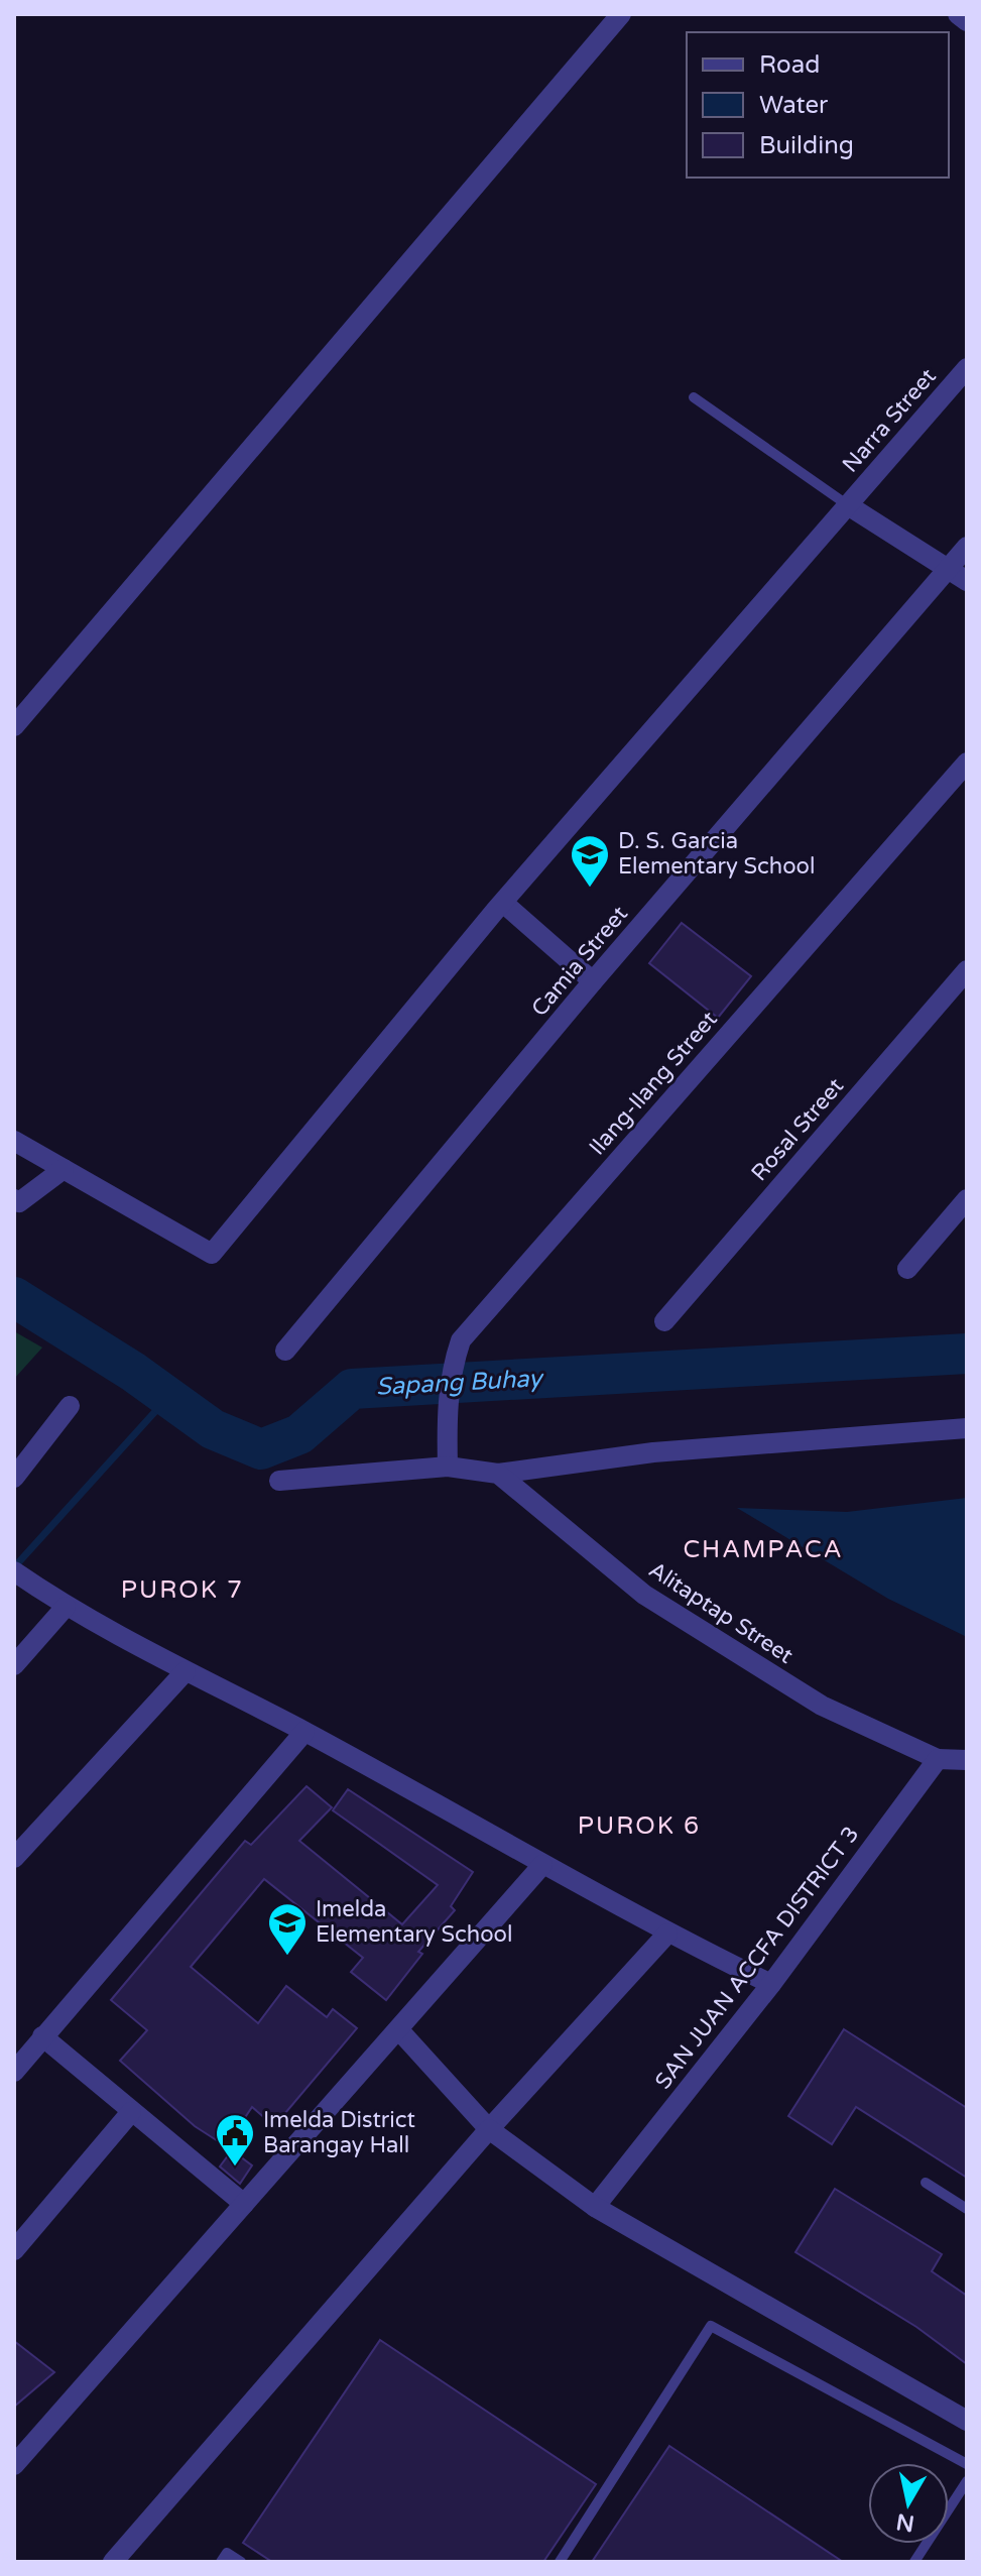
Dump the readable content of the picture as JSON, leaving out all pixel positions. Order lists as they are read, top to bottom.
{
  "streets": {
    "street": [
      "Narra Street",
      "Camia Street",
      "Ilang-Ilang Street",
      "Rosal Street",
      "Alitaptap Street",
      "SAN JUAN ACCFA DISTRICT 3"
    ]
  },
  "crossings": [
    ["Alitaptap Street", "SAN JUAN ACCFA DISTRICT 3"]
  ],
  "districts": ["CHAMPACA", "PUROK 7", "PUROK 6"],
  "water": ["Sapang Buhay"],
  "places": {
    "school or university": ["D. S. Garcia Elementary School", "Imelda Elementary School"],
    "public building": ["Imelda District Barangay Hall"]
  },
  "legend": ["Road", "Water", "Building"],
  "north": "bottom"
}
